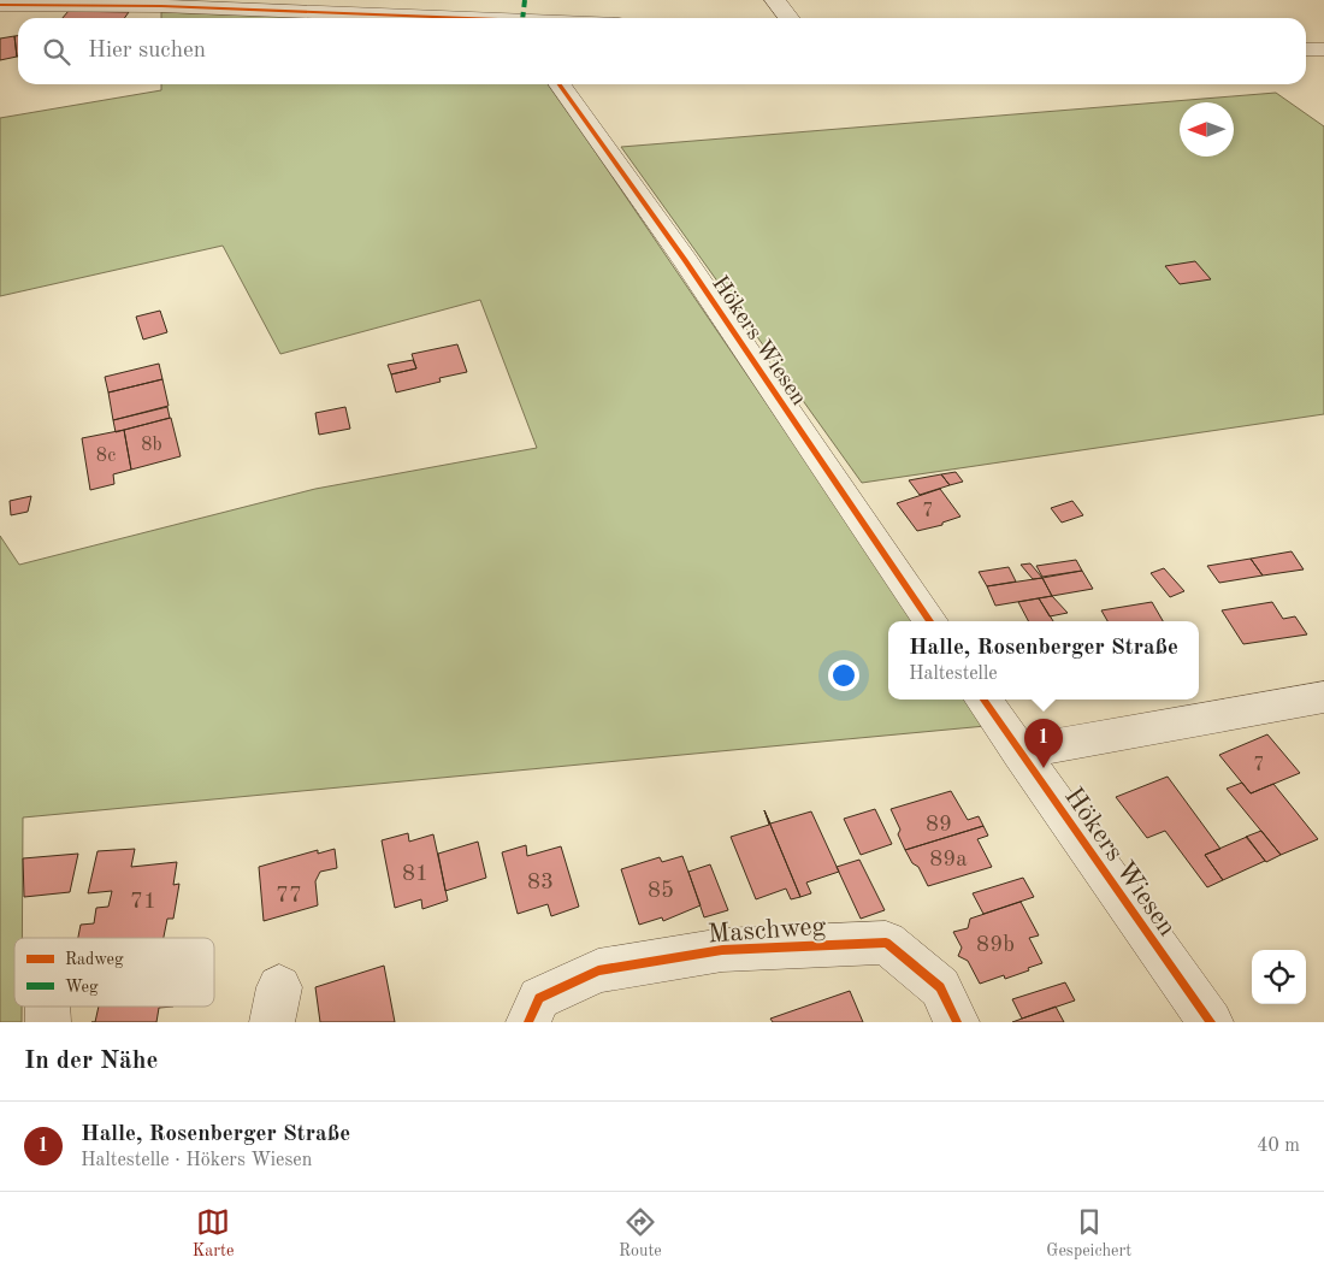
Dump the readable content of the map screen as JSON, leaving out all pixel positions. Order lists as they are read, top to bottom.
{
  "streets": {
    "street": ["Hökers Wiesen", "Maschweg"]
  },
  "house_numbers": [
    "8b",
    "8c",
    "7",
    "7",
    "89",
    "89a",
    "81",
    "83",
    "85",
    "77",
    "71",
    "89b"
  ],
  "legend": ["Radweg", "Weg"],
  "north": "left",
  "page": {
    "search": "Hier suchen",
    "popup": ["Halle, Rosenberger Straße", "Haltestelle"],
    "pins": "1",
    "heading": "In der Nähe",
    "list": [
      {
        "mark": "1",
        "name": "Halle, Rosenberger Straße",
        "note": "Haltestelle · Hökers Wiesen",
        "value": "40 m"
      }
    ],
    "nav": ["Karte", "Route", "Gespeichert"]
  }
}
